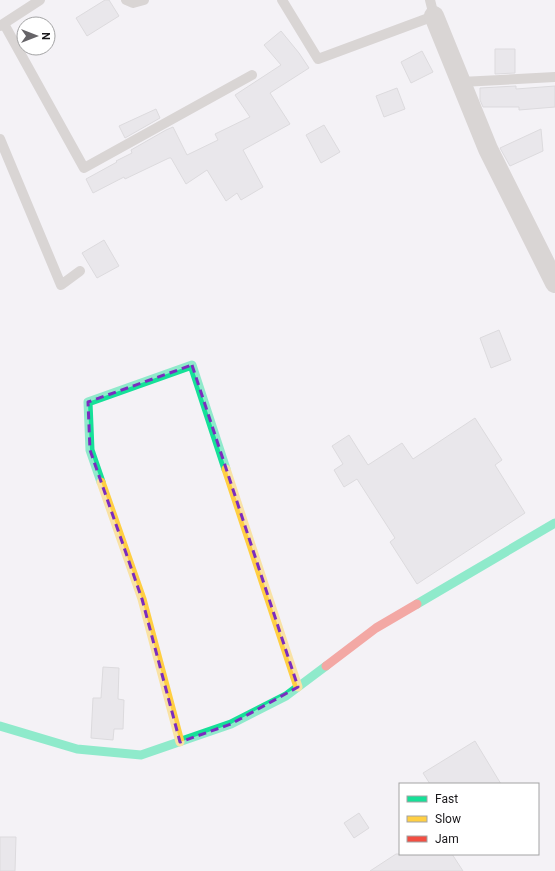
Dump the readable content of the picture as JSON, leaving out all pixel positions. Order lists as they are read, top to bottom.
{
  "legend": ["Fast", "Slow", "Jam"],
  "north": "right"
}
